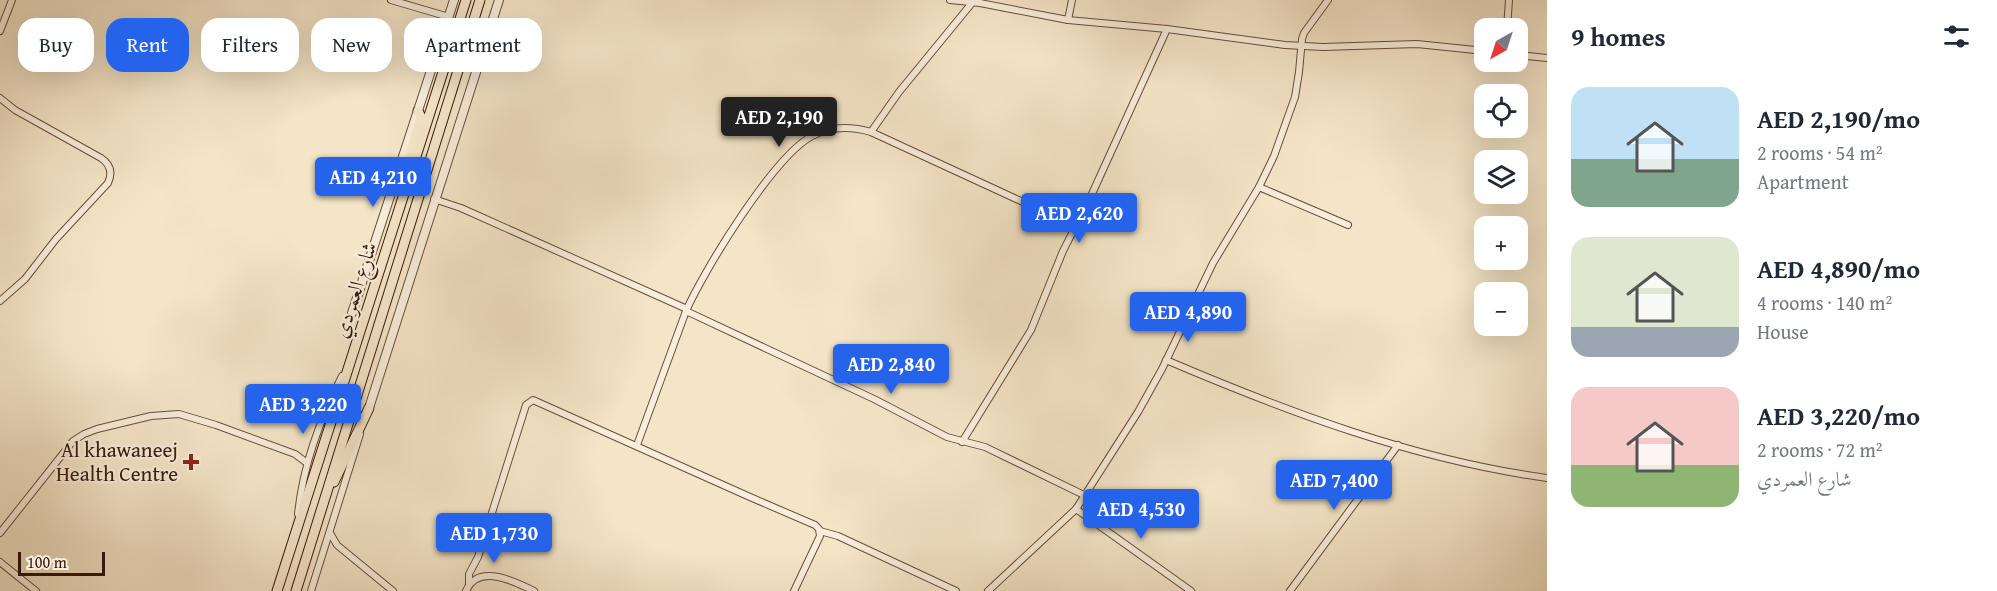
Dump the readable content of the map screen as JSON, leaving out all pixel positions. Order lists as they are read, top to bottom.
{
  "streets": {
    "main road": ["شارع العمردي"]
  },
  "places": {
    "health": ["Al khawaneej Health Centre"]
  },
  "scale_bar": "100 m",
  "north": "bottom left",
  "page": {
    "heading": "9 homes",
    "map_buttons": ["+", "−"],
    "chip": [
      "Buy",
      "Rent",
      "Filters",
      "New",
      "Apartment"
    ],
    "list": [
      {
        "name": "AED 2,190/mo",
        "note": "2 rooms · 54 m² · Apartment"
      },
      {
        "name": "AED 4,890/mo",
        "note": "4 rooms · 140 m² · House"
      },
      {
        "name": "AED 3,220/mo",
        "note": "2 rooms · 72 m² · شارع العمردي"
      }
    ],
    "price": [
      "AED 2,190",
      "AED 4,210",
      "AED 2,620",
      "AED 4,890",
      "AED 2,840",
      "AED 3,220",
      "AED 7,400",
      "AED 4,530",
      "AED 1,730"
    ],
    "scale": "100 m"
  }
}
